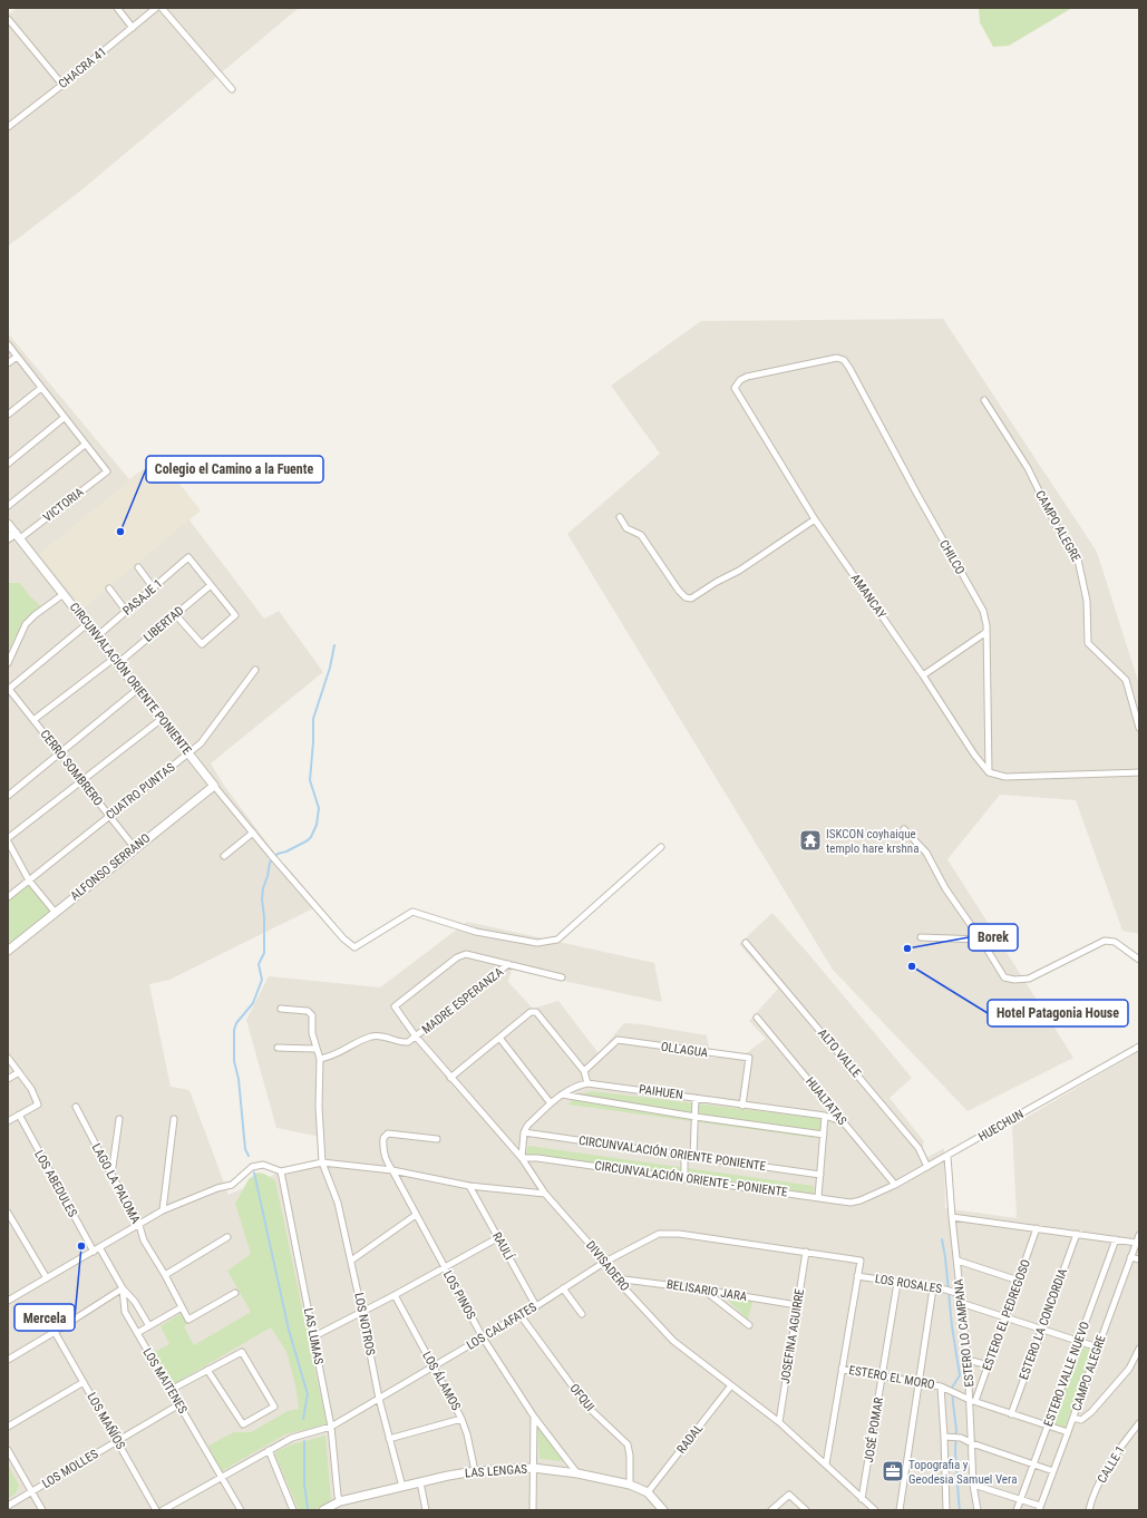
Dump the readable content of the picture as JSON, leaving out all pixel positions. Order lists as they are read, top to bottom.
{
  "streets": {
    "street": [
      "CHACRA 41",
      "VICTORIA",
      "CAMPO ALEGRE",
      "CHILCO",
      "AMANCAY",
      "PASAJE 1",
      "LIBERTAD",
      "CIRCUNVALACIÓN ORIENTE PONIENTE",
      "CERRO SOMBRERO",
      "CUATRO PUNTAS",
      "ALFONSO SERRANO",
      "MADRE ESPERANZA",
      "OLLAGUA",
      "ALTO VALLE",
      "PAIHUEN",
      "HUALTATAS",
      "HUECHUN",
      "CIRCUNVALACIÓN ORIENTE - PONIENTE",
      "LOS ABEDULES",
      "LAGO LA PALOMA",
      "RAULÍ",
      "DIVISADERO",
      "LOS ROSALES",
      "BELISARIO JARA",
      "LOS PINOS",
      "ESTERO EL PEDREGOSO",
      "LOS NOTROS",
      "ESTERO LA CONCORDIA",
      "LOS CALAFATES",
      "ESTERO LO CAMPANA",
      "LAS LUMAS",
      "JOSEFINA AGUIRRE",
      "ESTERO VALLE NUEVO",
      "ESTERO EL MORO",
      "LOS MAITENES",
      "LOS ÁLAMOS",
      "OFQUI",
      "LOS MAÑÍOS",
      "JOSÉ POMAR",
      "RADAL",
      "CALLE 1",
      "LOS MOLLES",
      "LAS LENGAS"
    ]
  },
  "crossings": [
    ["VICTORIA", "CIRCUNVALACIÓN ORIENTE PONIENTE"],
    ["CAMPO ALEGRE", "ESTERO EL MORO"],
    ["CHILCO", "AMANCAY"],
    ["PASAJE 1", "LIBERTAD"],
    ["PASAJE 1", "CIRCUNVALACIÓN ORIENTE PONIENTE"],
    ["LIBERTAD", "CIRCUNVALACIÓN ORIENTE PONIENTE"],
    ["LIBERTAD", "CERRO SOMBRERO"],
    ["CIRCUNVALACIÓN ORIENTE PONIENTE", "CUATRO PUNTAS"],
    ["CIRCUNVALACIÓN ORIENTE PONIENTE", "ALFONSO SERRANO"],
    ["CIRCUNVALACIÓN ORIENTE PONIENTE", "PAIHUEN"],
    ["CERRO SOMBRERO", "CUATRO PUNTAS"],
    ["CERRO SOMBRERO", "ALFONSO SERRANO"],
    ["OLLAGUA", "PAIHUEN"],
    ["ALTO VALLE", "HUECHUN"],
    ["PAIHUEN", "HUALTATAS"],
    ["HUALTATAS", "HUECHUN"],
    ["HUECHUN", "CIRCUNVALACIÓN ORIENTE - PONIENTE"],
    ["HUECHUN", "ESTERO LO CAMPANA"],
    ["RAULÍ", "LOS CALAFATES"],
    ["DIVISADERO", "BELISARIO JARA"],
    ["DIVISADERO", "LOS CALAFATES"],
    ["DIVISADERO", "JOSEFINA AGUIRRE"],
    ["DIVISADERO", "JOSÉ POMAR"],
    ["DIVISADERO", "RADAL"],
    ["LOS ROSALES", "LOS CALAFATES"],
    ["LOS ROSALES", "ESTERO LO CAMPANA"],
    ["LOS ROSALES", "JOSÉ POMAR"],
    ["BELISARIO JARA", "JOSEFINA AGUIRRE"],
    ["LOS PINOS", "LOS CALAFATES"],
    ["LOS PINOS", "LAS LENGAS"],
    ["ESTERO EL PEDREGOSO", "ESTERO LO CAMPANA"],
    ["ESTERO EL PEDREGOSO", "ESTERO EL MORO"],
    ["LOS NOTROS", "LOS CALAFATES"],
    ["LOS NOTROS", "LAS LENGAS"],
    ["ESTERO LA CONCORDIA", "ESTERO EL MORO"],
    ["LOS CALAFATES", "LAS LUMAS"],
    ["LOS CALAFATES", "JOSEFINA AGUIRRE"],
    ["LOS CALAFATES", "LOS MAITENES"],
    ["LOS CALAFATES", "LOS ÁLAMOS"],
    ["LOS CALAFATES", "OFQUI"],
    ["ESTERO LO CAMPANA", "ESTERO EL MORO"],
    ["LAS LUMAS", "LAS LENGAS"],
    ["ESTERO VALLE NUEVO", "ESTERO EL MORO"],
    ["ESTERO EL MORO", "JOSÉ POMAR"],
    ["LOS MAITENES", "LOS MOLLES"],
    ["LOS ÁLAMOS", "LAS LENGAS"],
    ["OFQUI", "LAS LENGAS"],
    ["LOS MAÑÍOS", "LOS MOLLES"],
    ["RADAL", "LAS LENGAS"]
  ],
  "places": {
    "other": [
      "Colegio el Camino a la Fuente",
      "Borek",
      "Hotel Patagonia House",
      "Mercela"
    ],
    "temple": ["ISKCON coyhaique templo hare krshna"],
    "office": ["Topografia y Geodesia Samuel Vera"]
  }
}
